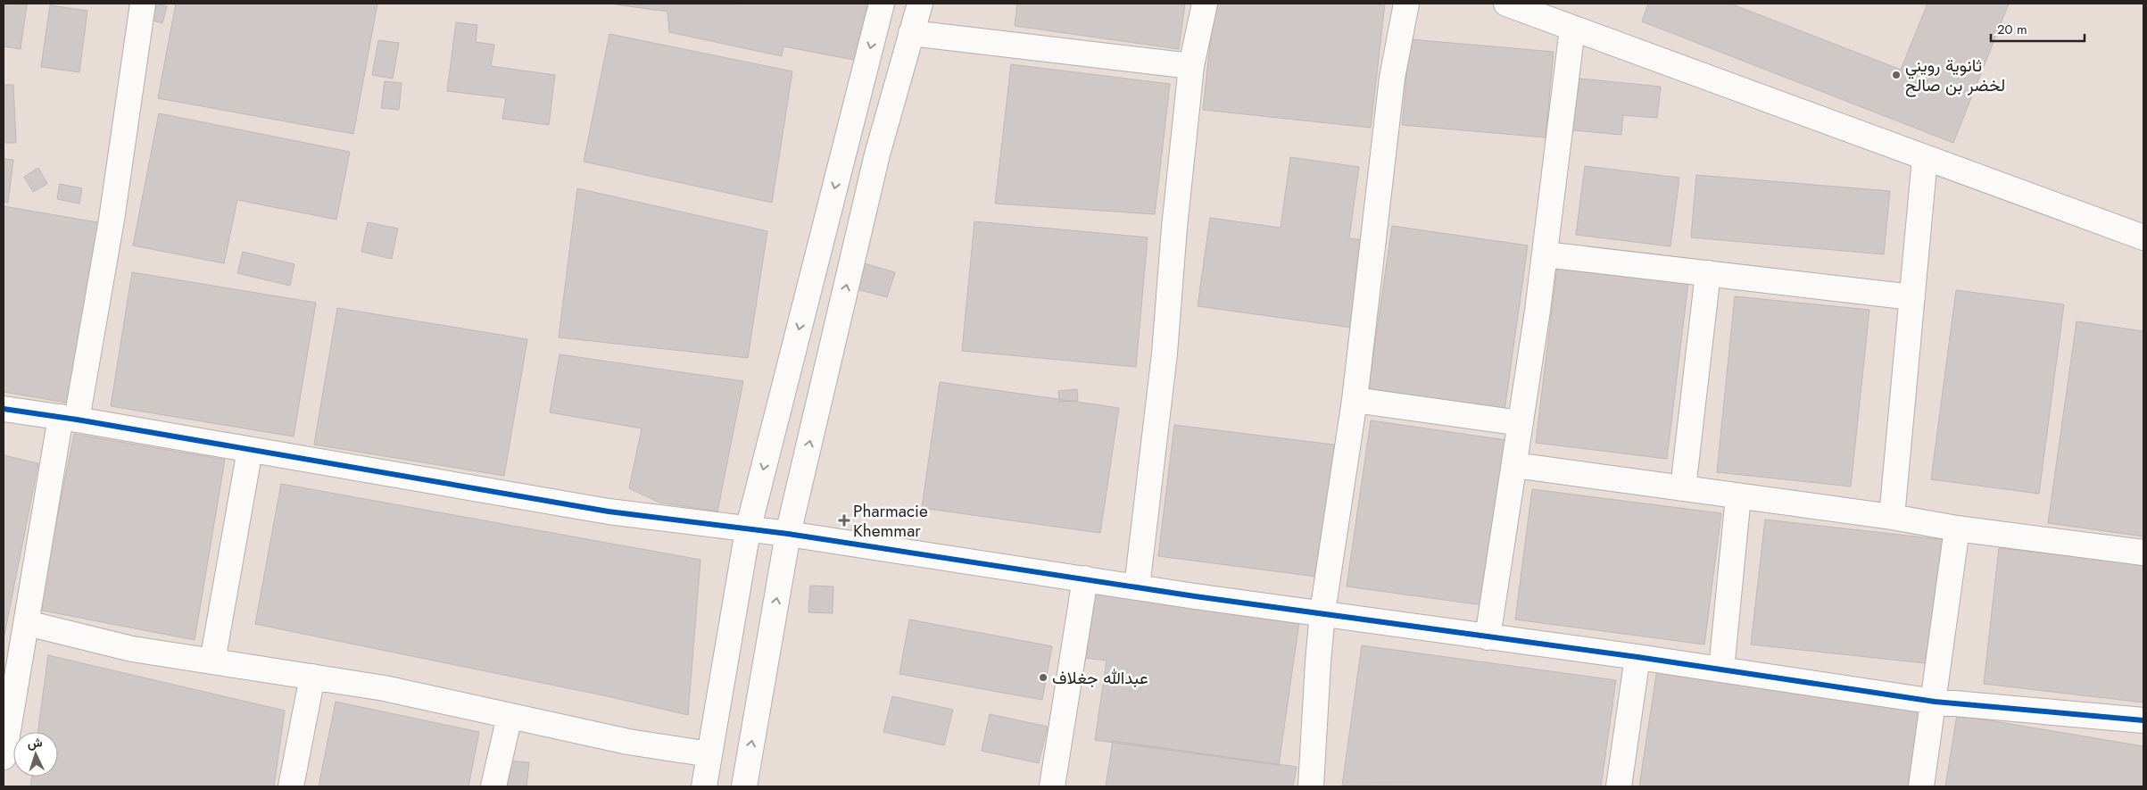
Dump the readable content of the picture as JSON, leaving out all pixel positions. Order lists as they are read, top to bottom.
{
  "places": {
    "other": ["ثانوية رويني لخضر بن صالح", "عبدالله جغلاف"],
    "health": ["Pharmacie Khemmar"]
  },
  "scale_bar": "20 m",
  "north": "top"
}
